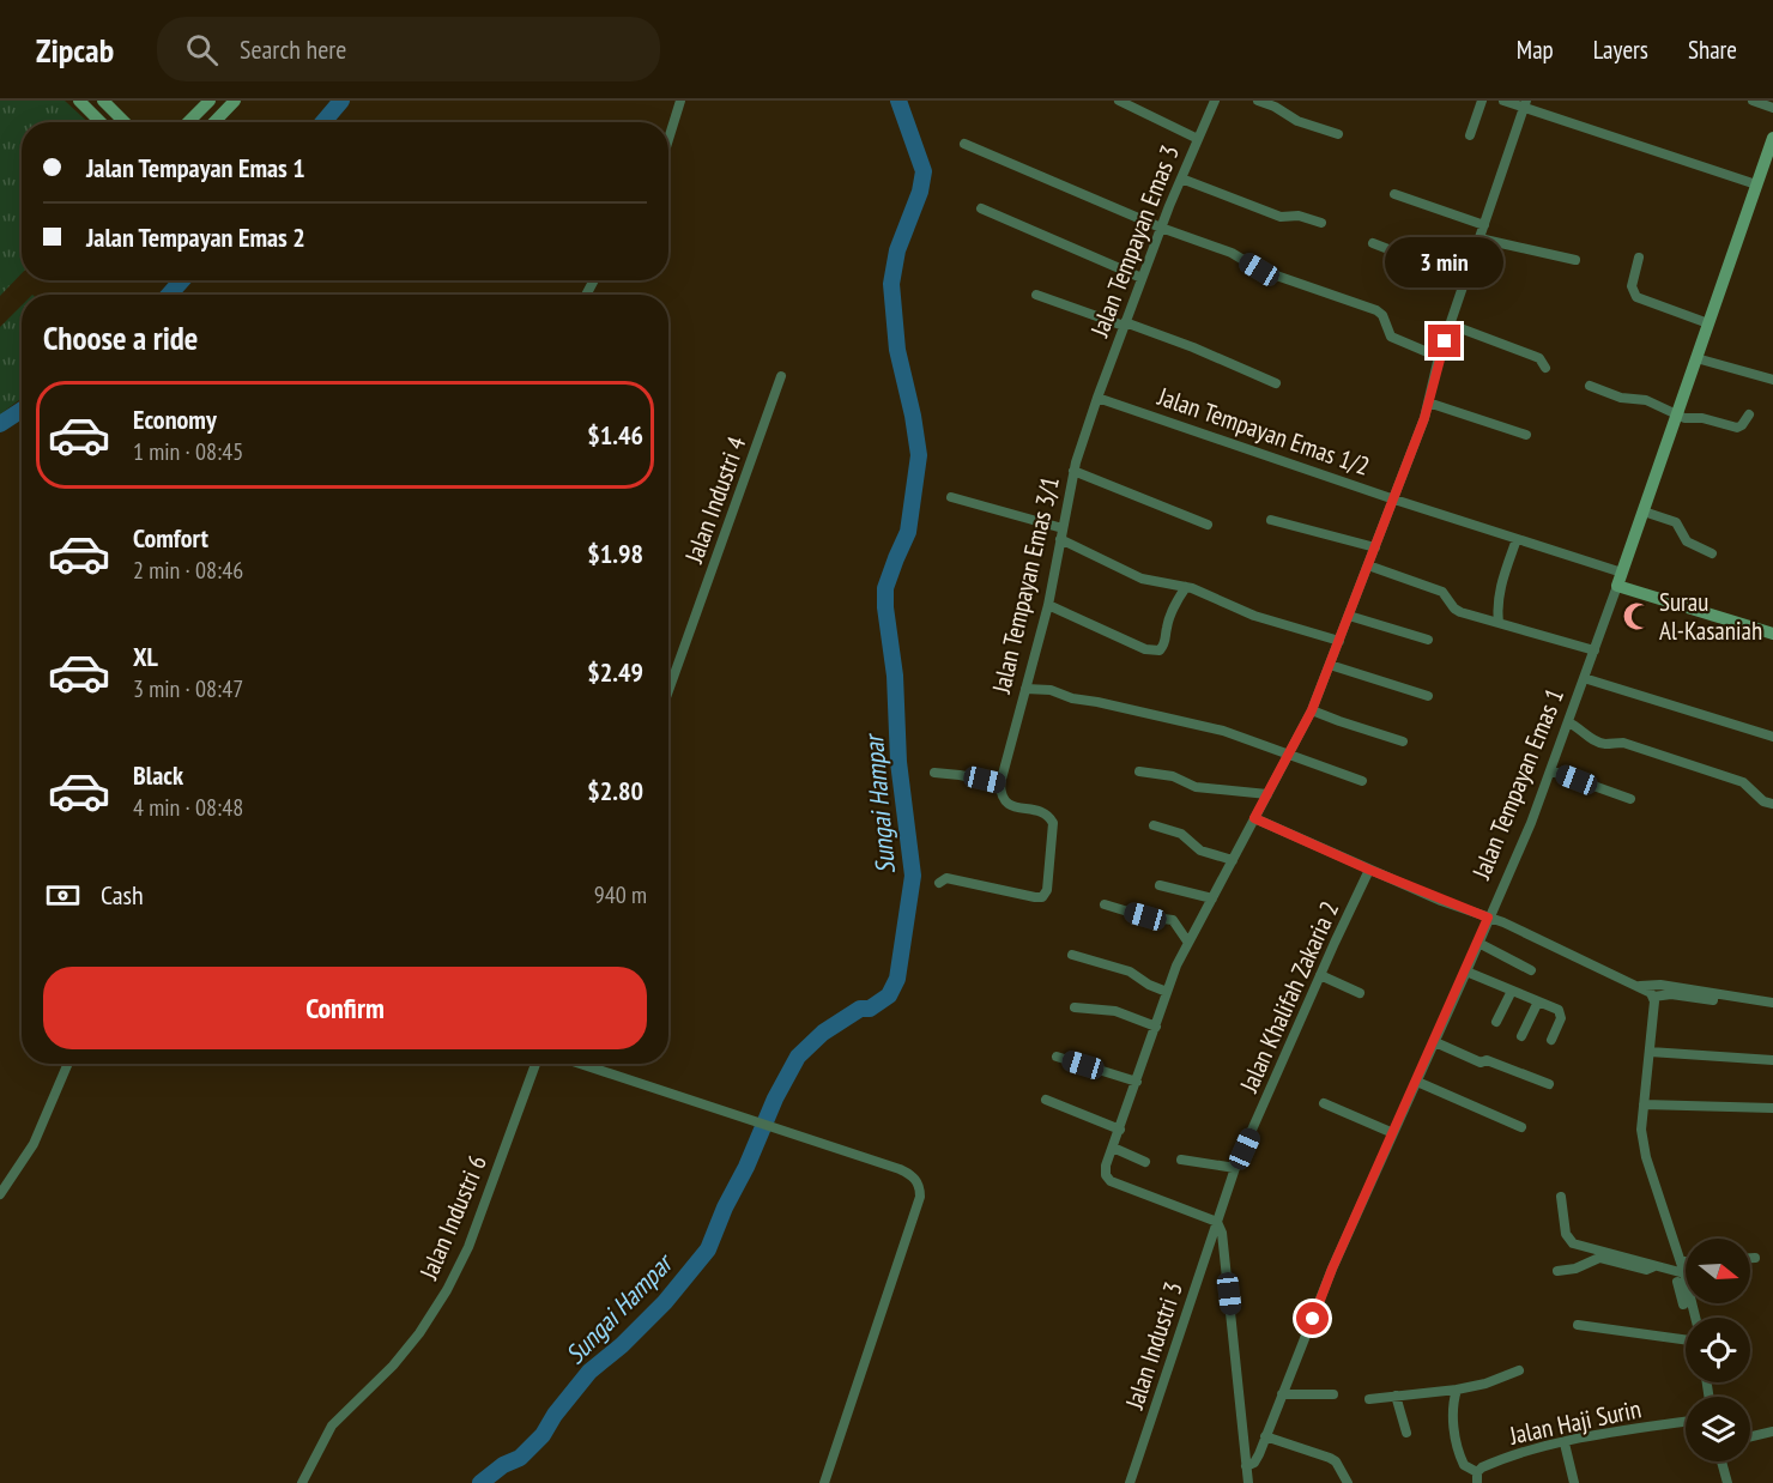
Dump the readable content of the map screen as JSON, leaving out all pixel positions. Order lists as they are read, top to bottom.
{
  "streets": {
    "street": [
      "Jalan Tempayan Emas 3",
      "Jalan Tempayan Emas 1/2",
      "Jalan Industri 4",
      "Jalan Tempayan Emas 3/1",
      "Jalan Tempayan Emas 1",
      "Jalan Khalifah Zakaria 2",
      "Jalan Industri 6",
      "Jalan Industri 3",
      "Jalan Haji Surin"
    ]
  },
  "crossings": [
    ["Jalan Tempayan Emas 3", "Jalan Tempayan Emas 1/2"],
    ["Jalan Tempayan Emas 3", "Jalan Tempayan Emas 3/1"],
    ["Jalan Tempayan Emas 1/2", "Jalan Tempayan Emas 3/1"],
    ["Jalan Tempayan Emas 1/2", "Jalan Tempayan Emas 1"],
    ["Jalan Khalifah Zakaria 2", "Jalan Industri 3"]
  ],
  "water": ["Sungai Hampar"],
  "places": {
    "mosque": ["Surau Al-Kasaniah"]
  },
  "north": "right",
  "page": {
    "header": "Zipcab",
    "search": "Search here",
    "nav": ["Map", "Layers", "Share"],
    "banner": ["Jalan Tempayan Emas 1", "Jalan Tempayan Emas 2"],
    "bubble": "3 min",
    "heading": "Choose a ride",
    "list": [
      {
        "name": "Economy",
        "note": "1 min · 08:45",
        "value": "$1.46"
      },
      {
        "name": "Comfort",
        "note": "2 min · 08:46",
        "value": "$1.98"
      },
      {
        "name": "XL",
        "note": "3 min · 08:47",
        "value": "$2.49"
      },
      {
        "name": "Black",
        "note": "4 min · 08:48",
        "value": "$2.80"
      }
    ],
    "pay": ["Cash", "940 m"],
    "buttons": "Confirm"
  }
}
